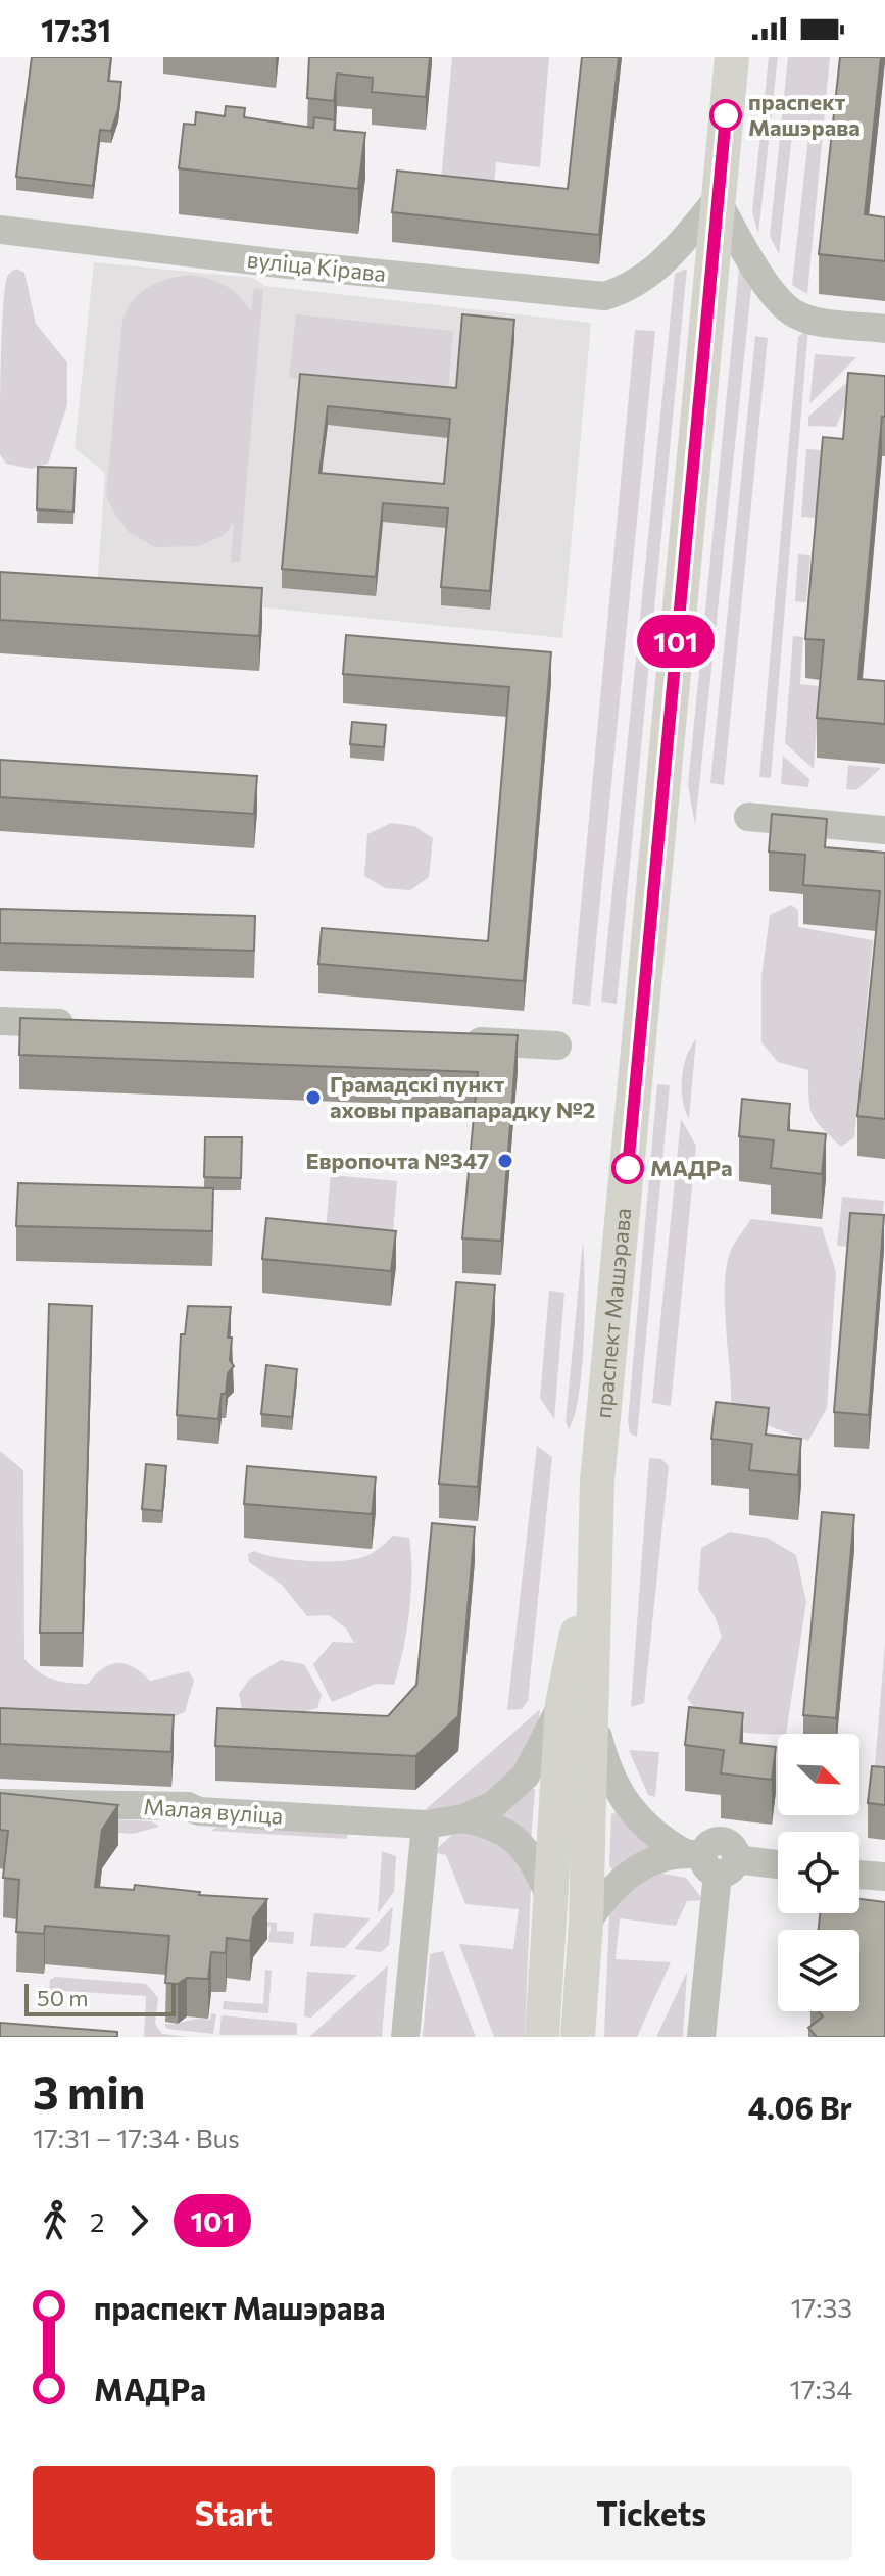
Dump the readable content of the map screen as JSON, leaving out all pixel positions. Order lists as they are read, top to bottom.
{
  "streets": {
    "main road": ["праспект Машэрава"],
    "street": ["вуліца Кірава", "Малая вуліца"]
  },
  "crossings": [
    ["вуліца Кірава", "праспект Машэрава"]
  ],
  "places": [
    "праспект Машэрава",
    "Грамадскі пункт аховы правапарадку №2",
    "Европочта №347",
    "МАДРа"
  ],
  "lines": ["bus line 101"],
  "scale_bar": "50 m",
  "north": "bottom right",
  "page": {
    "status": "17:31",
    "on_map": "101",
    "scale": "50 m",
    "heading": ["3 min", "17:31 – 17:34 · Bus", "4.06 Br"],
    "legs": ["2", "101"],
    "list": [
      {
        "name": "праспект Машэрава",
        "value": "17:33"
      },
      {
        "name": "МАДРа",
        "value": "17:34"
      }
    ],
    "buttons": ["Start", "Tickets"]
  }
}
